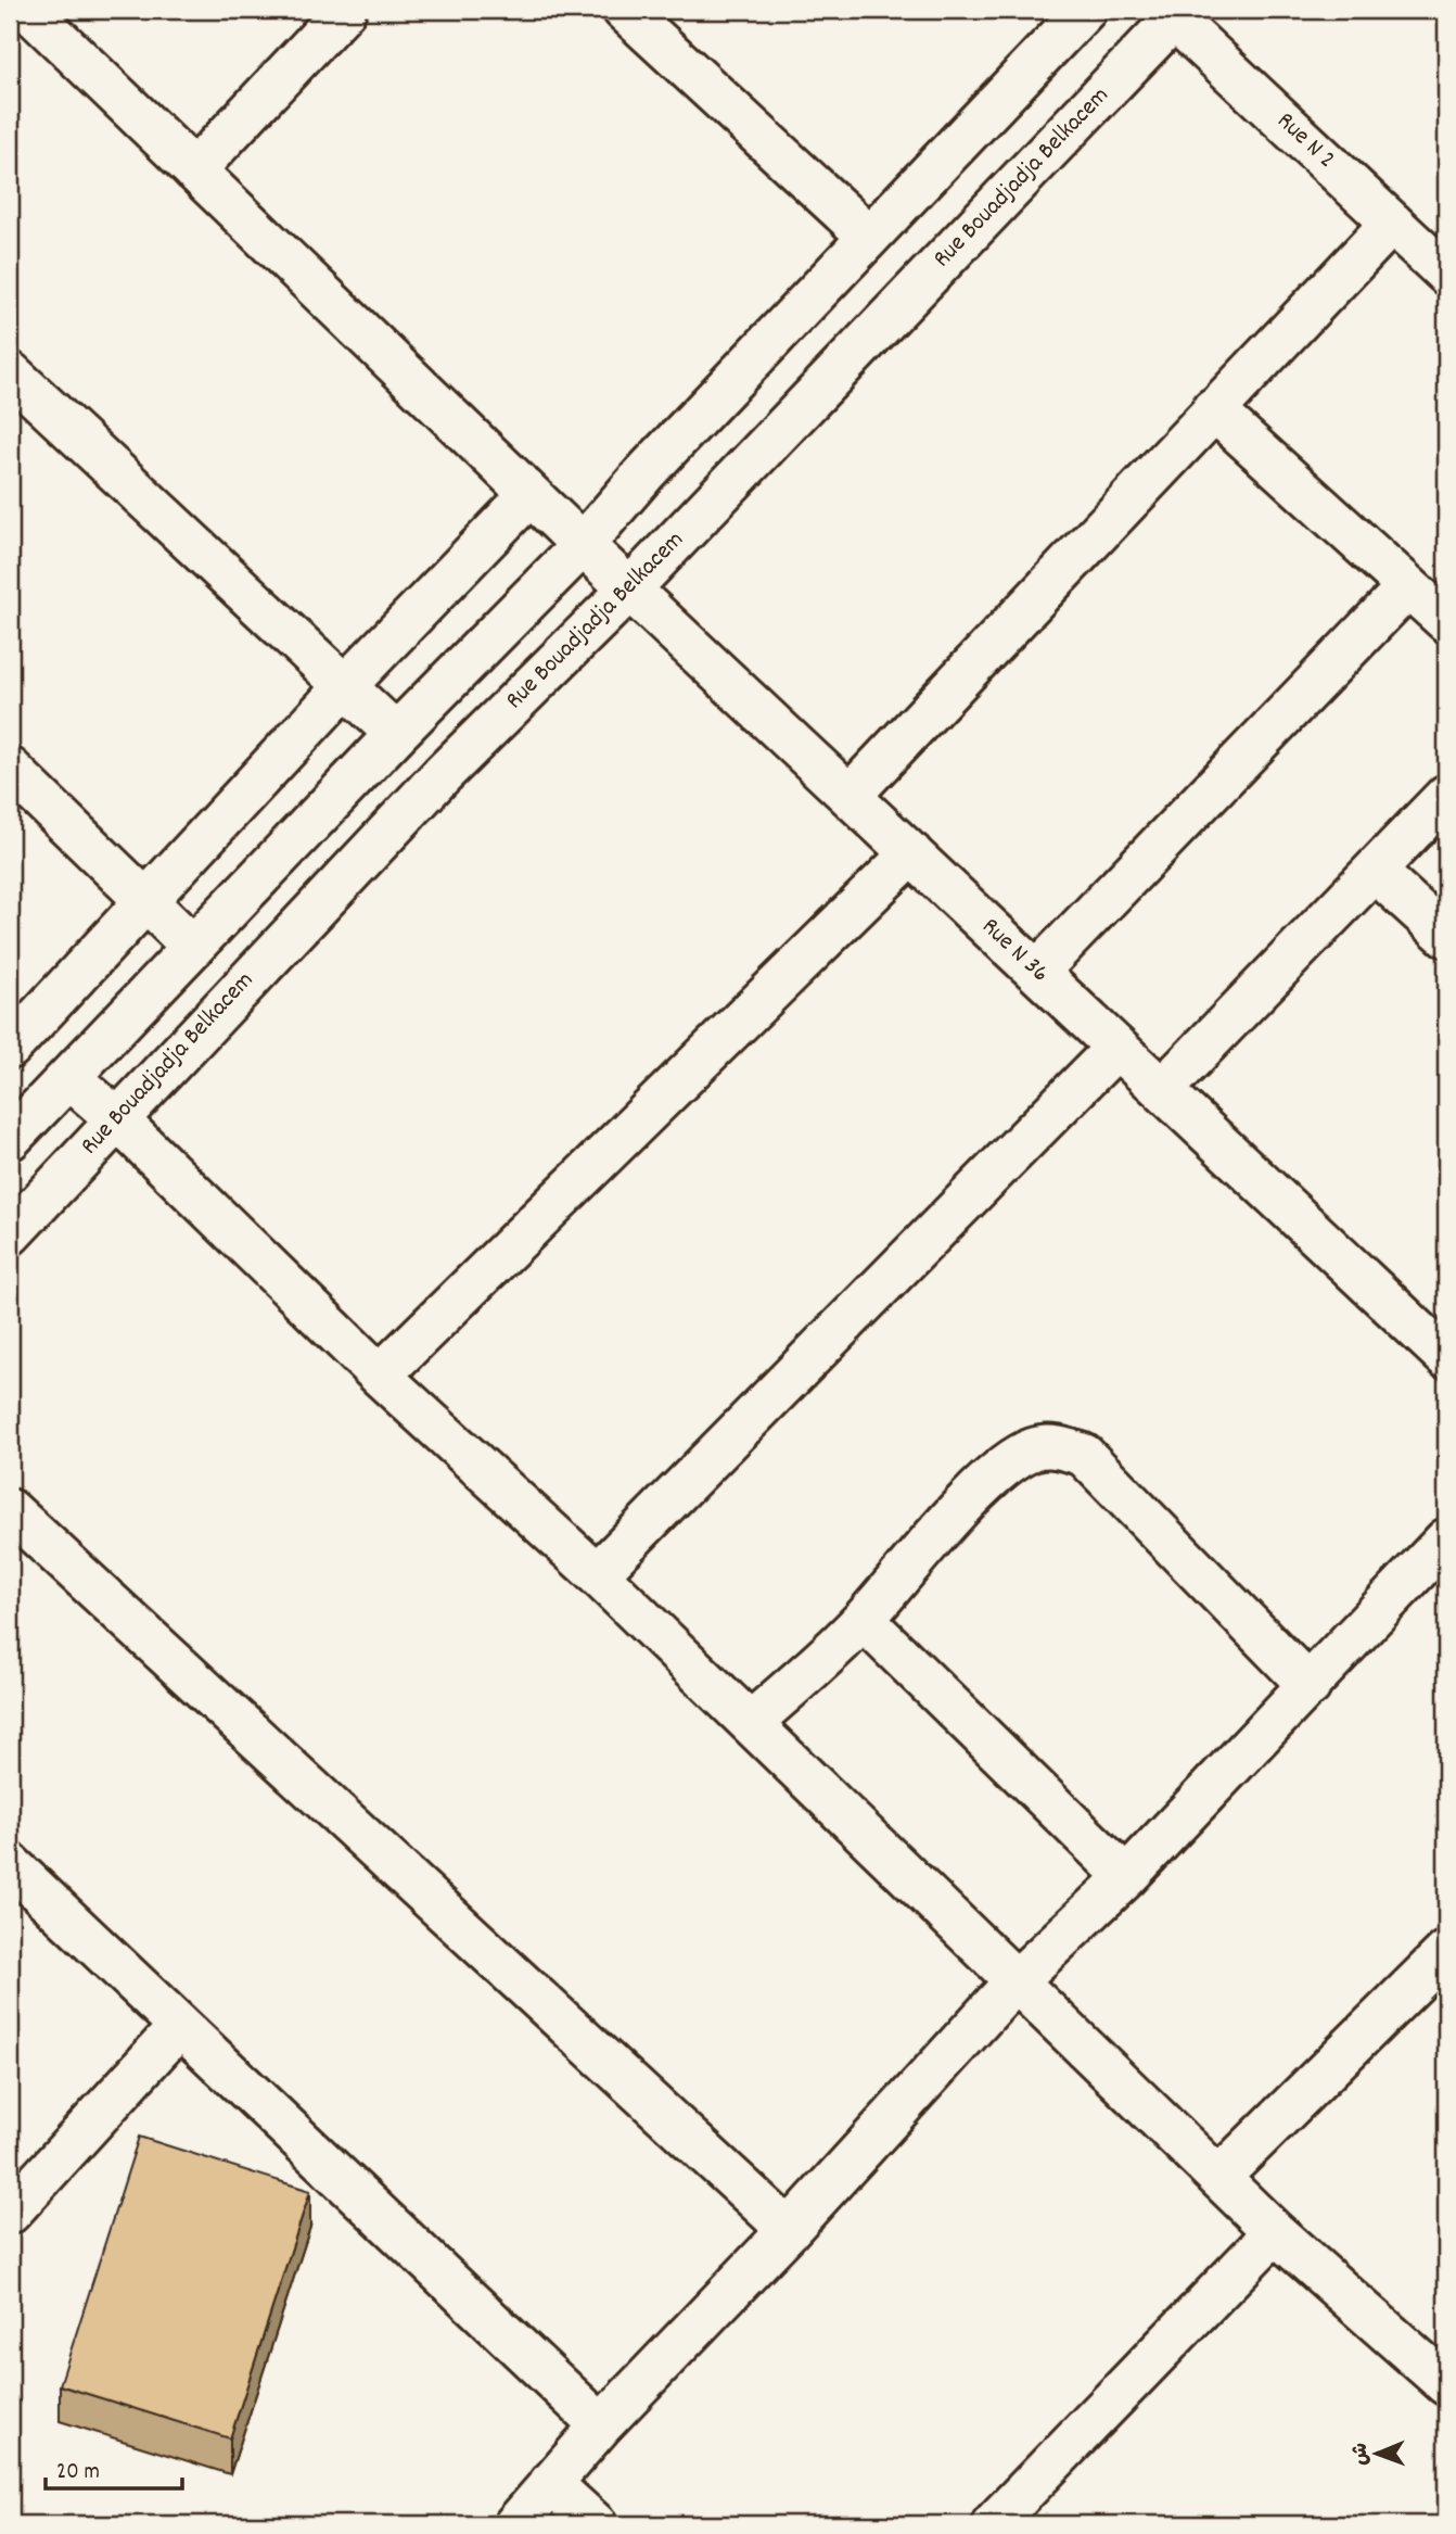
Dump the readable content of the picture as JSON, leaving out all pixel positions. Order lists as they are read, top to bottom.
{
  "streets": {
    "street": ["Rue N 2", "Rue Bouadjadja Belkacem", "Rue N 36"]
  },
  "crossings": [
    ["Rue N 2", "Rue Bouadjadja Belkacem"],
    ["Rue Bouadjadja Belkacem", "Rue N 36"]
  ],
  "scale_bar": "20 m",
  "north": "left"
}
